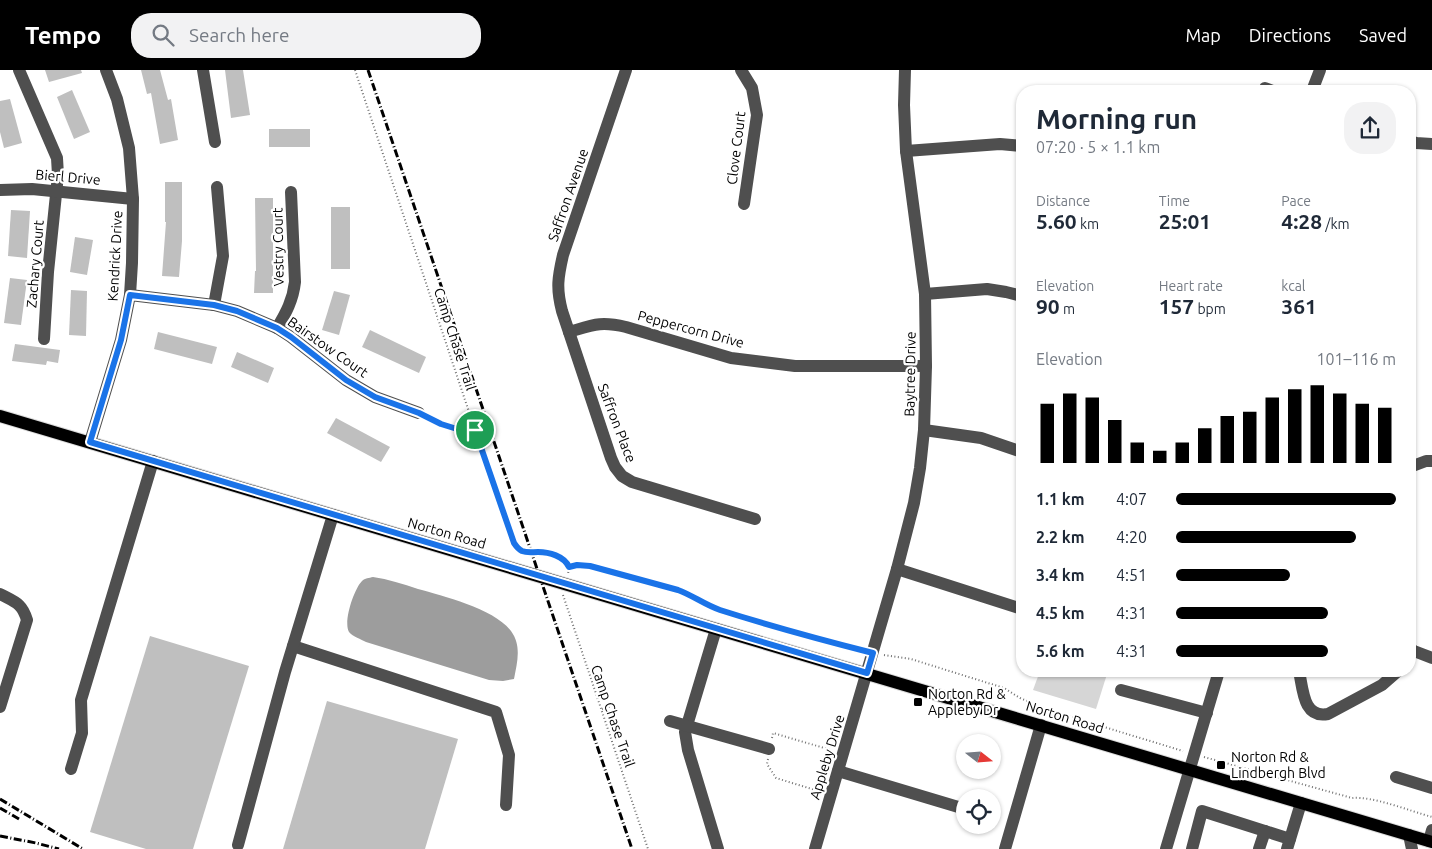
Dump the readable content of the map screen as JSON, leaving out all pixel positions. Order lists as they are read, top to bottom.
{
  "streets": {
    "main road": ["Norton Road"],
    "street": [
      "Clove Court",
      "Bierl Drive",
      "Saffron Avenue",
      "Vestry Court",
      "Kendrick Drive",
      "Zachary Court",
      "Peppercorn Drive",
      "Bairstow Court",
      "Baytree Drive",
      "Saffron Place",
      "Appleby Drive"
    ],
    "path": ["Camp Chase Trail"]
  },
  "crossings": [
    ["Bierl Drive", "Kendrick Drive"],
    ["Bierl Drive", "Zachary Court"],
    ["Saffron Avenue", "Peppercorn Drive"],
    ["Saffron Avenue", "Saffron Place"],
    ["Vestry Court", "Bairstow Court"],
    ["Kendrick Drive", "Bairstow Court"],
    ["Kendrick Drive", "Norton Road"],
    ["Peppercorn Drive", "Baytree Drive"],
    ["Peppercorn Drive", "Saffron Place"],
    ["Baytree Drive", "Norton Road"],
    ["Baytree Drive", "Appleby Drive"],
    ["Norton Road", "Appleby Drive"]
  ],
  "places": {
    "transit": ["Norton Rd & Appleby Dr", "Norton Rd & Lindbergh Blvd"]
  },
  "north": "right",
  "page": {
    "header": "Tempo",
    "search": "Search here",
    "nav": ["Map", "Directions", "Saved"],
    "heading": ["Morning run", "07:20 · 5 × 1.1 km"],
    "stats": [
      ["Distance", "5.60 km"],
      ["Time", "25:01"],
      ["Pace", "4:28 /km"],
      ["Elevation", "90 m"],
      ["Heart rate", "157 bpm"],
      ["kcal", "361"]
    ],
    "chart": ["Elevation", "101–116 m"],
    "list": [
      {
        "name": "1.1 km",
        "note": "4:07"
      },
      {
        "name": "2.2 km",
        "note": "4:20"
      },
      {
        "name": "3.4 km",
        "note": "4:51"
      },
      {
        "name": "4.5 km",
        "note": "4:31"
      },
      {
        "name": "5.6 km",
        "note": "4:31"
      }
    ]
  }
}
